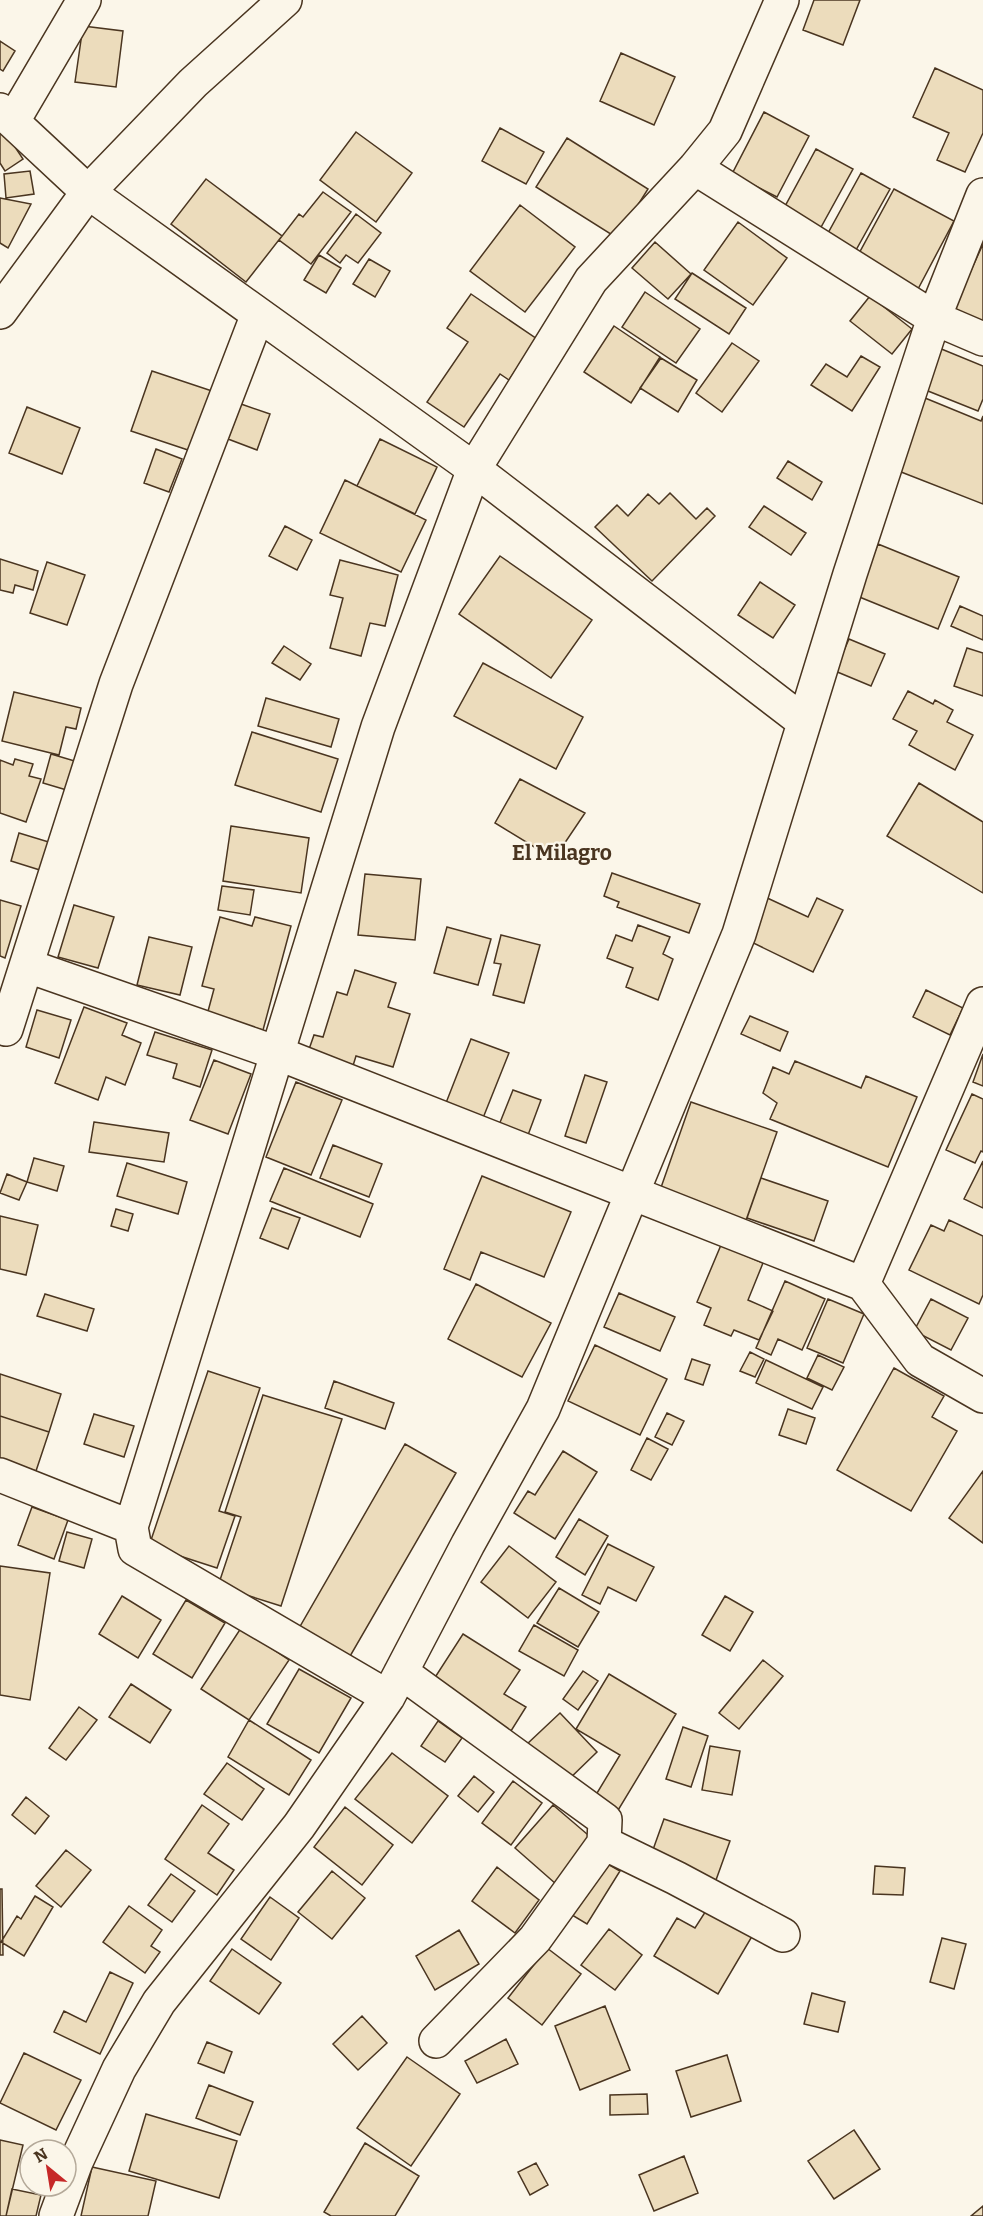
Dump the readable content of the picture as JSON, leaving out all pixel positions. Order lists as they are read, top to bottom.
{
  "districts": ["El Milagro"],
  "north": "top left"
}
